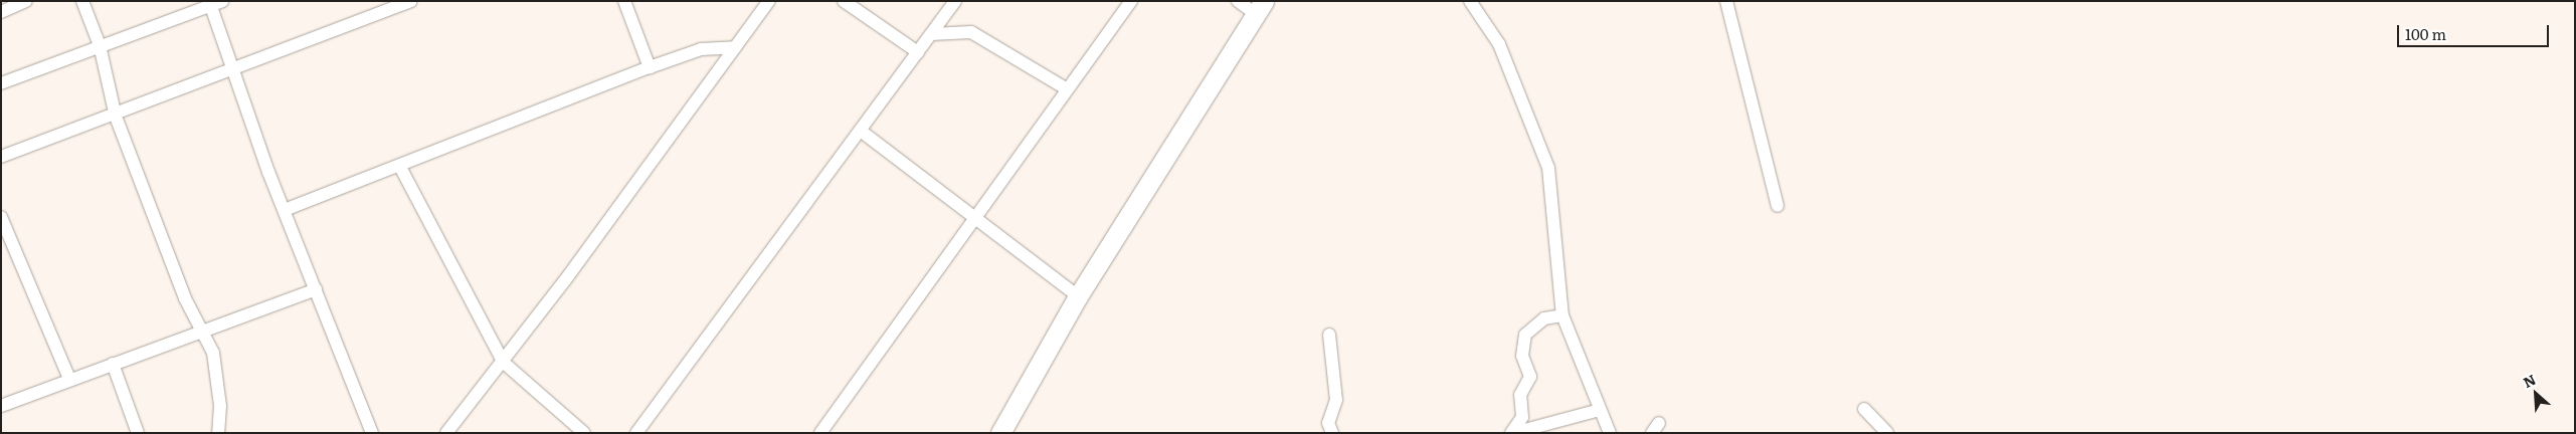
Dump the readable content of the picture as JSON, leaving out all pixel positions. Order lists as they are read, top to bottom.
{
  "scale_bar": "100 m",
  "north": "top left"
}
